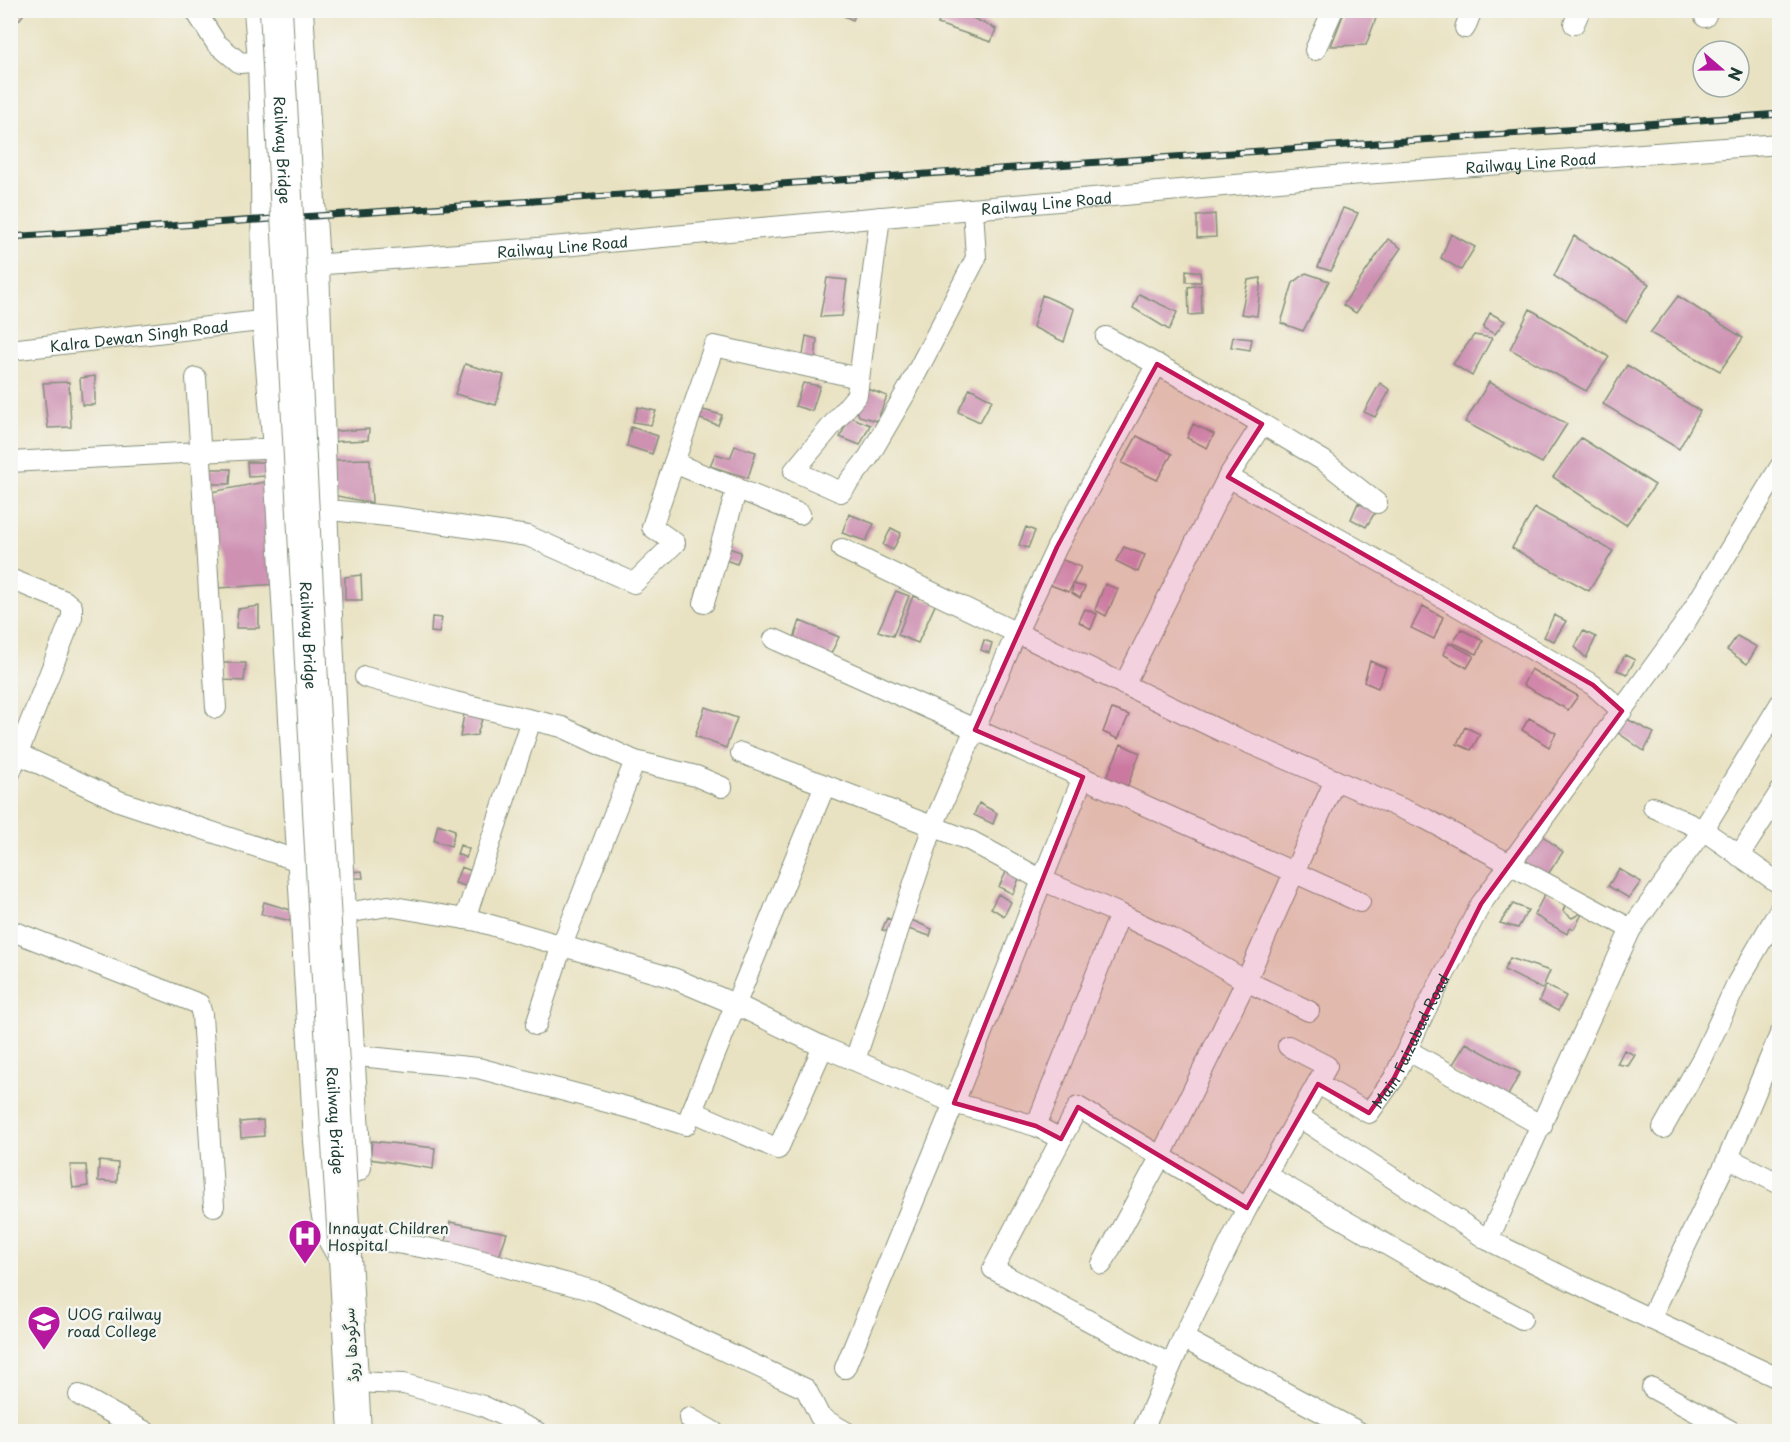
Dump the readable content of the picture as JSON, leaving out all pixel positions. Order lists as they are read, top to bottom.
{
  "streets": {
    "main road": ["Railway Bridge", "سرگودھا روڈ"],
    "street": ["Railway Line Road", "Kalra Dewan Singh Road", "Main Faizabad Road"]
  },
  "crossings": [
    ["Railway Bridge", "سرگودھا روڈ"]
  ],
  "places": {
    "hospital": ["Innayat Children Hospital"],
    "school or university": ["UOG railway road College"]
  },
  "north": "right"
}
